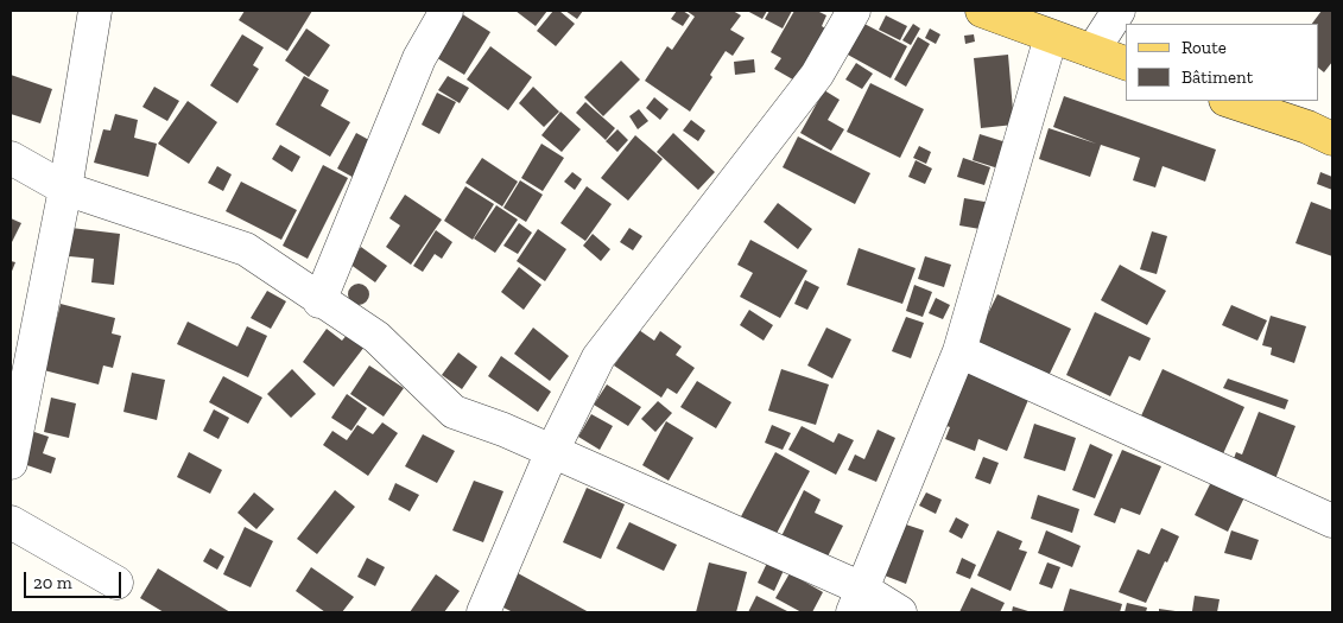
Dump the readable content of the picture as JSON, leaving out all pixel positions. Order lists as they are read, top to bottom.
{
  "legend": ["Route", "Bâtiment"],
  "scale_bar": "20 m"
}
